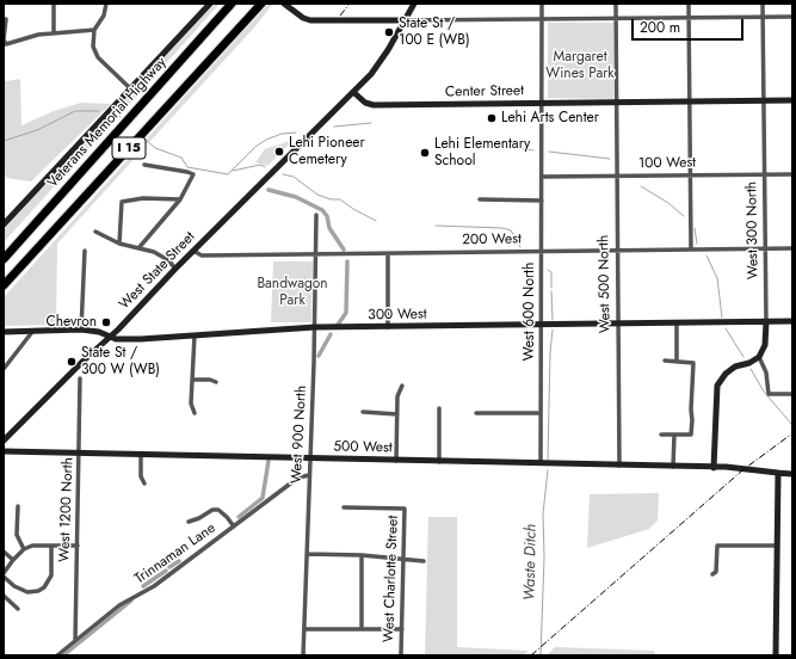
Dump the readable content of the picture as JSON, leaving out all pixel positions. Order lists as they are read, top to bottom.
{
  "streets": {
    "highway": ["Veterans Memorial Highway", "I 15"],
    "street": [
      "Center Street",
      "100 West",
      "West 300 North",
      "200 West",
      "West State Street",
      "West 500 North",
      "West 600 North",
      "300 West",
      "West 900 North",
      "500 West",
      "West 1200 North",
      "Trinnaman Lane",
      "West Charlotte Street"
    ]
  },
  "crossings": [
    ["Center Street", "West 300 North"],
    ["Center Street", "West State Street"],
    ["Center Street", "West 500 North"],
    ["Center Street", "West 600 North"],
    ["100 West", "West 300 North"],
    ["100 West", "West 500 North"],
    ["100 West", "West 600 North"],
    ["West 300 North", "200 West"],
    ["West 300 North", "300 West"],
    ["200 West", "West State Street"],
    ["200 West", "West 500 North"],
    ["200 West", "West 600 North"],
    ["200 West", "West 900 North"],
    ["West State Street", "300 West"],
    ["West 500 North", "300 West"],
    ["West 500 North", "500 West"],
    ["West 600 North", "300 West"],
    ["West 600 North", "500 West"],
    ["300 West", "West 900 North"],
    ["West 900 North", "500 West"],
    ["West 900 North", "Trinnaman Lane"],
    ["500 West", "West 1200 North"],
    ["West 1200 North", "Trinnaman Lane"]
  ],
  "water": ["Waste Ditch"],
  "parks": ["Margaret Wines Park", "Bandwagon Park"],
  "places": [
    "State St / 100 E (WB)",
    "Lehi Arts Center",
    "Lehi Pioneer Cemetery",
    "Lehi Elementary School",
    "Chevron",
    "State St / 300 W (WB)"
  ],
  "scale_bar": "200 m"
}
